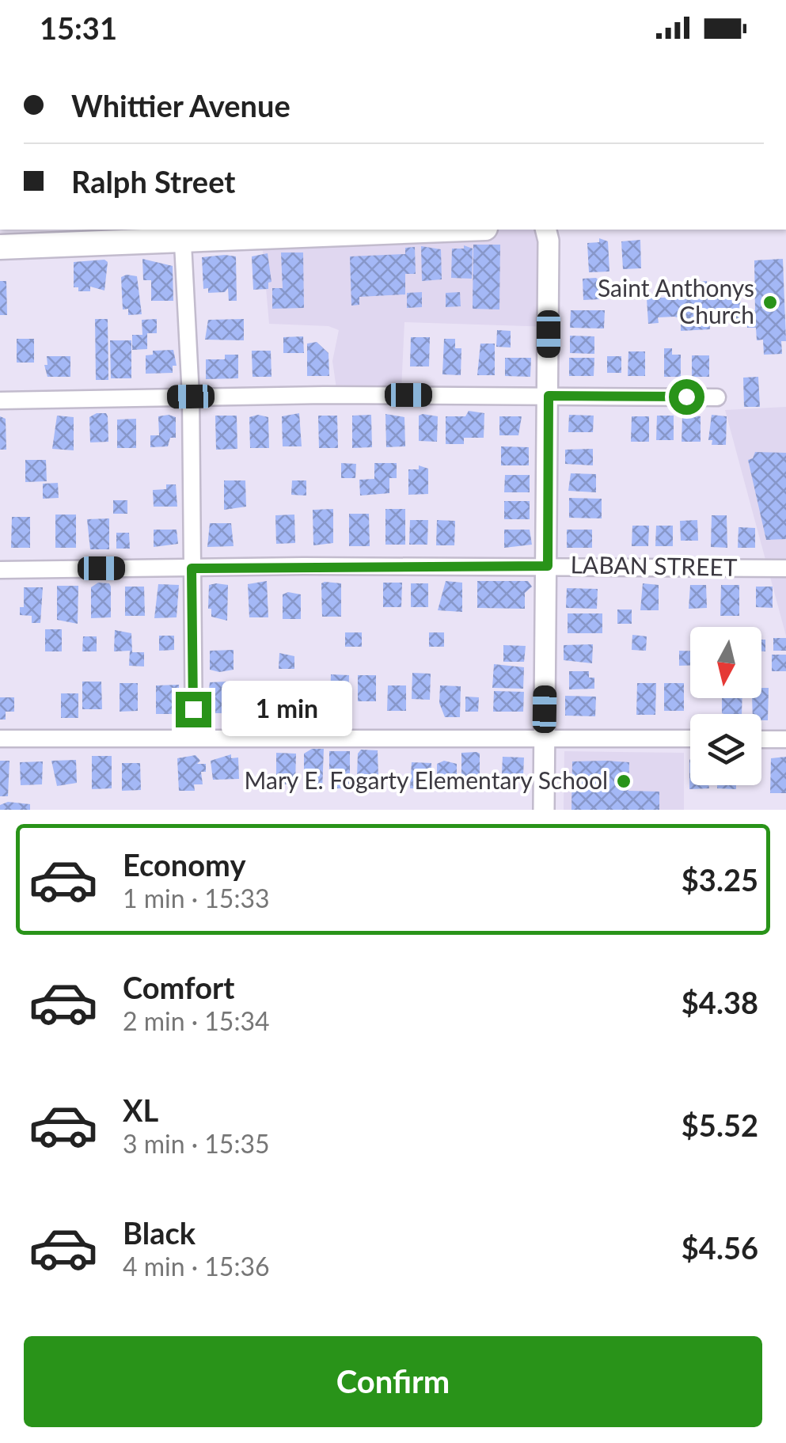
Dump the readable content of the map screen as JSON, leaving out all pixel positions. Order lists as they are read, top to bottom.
{
  "streets": {
    "street": ["LABAN STREET"]
  },
  "places": ["Saint Anthonys Church", "Mary E. Fogarty Elementary School"],
  "north": "bottom",
  "page": {
    "status": "15:31",
    "banner": ["Whittier Avenue", "Ralph Street"],
    "bubble": "1 min",
    "list": [
      {
        "name": "Economy",
        "note": "1 min · 15:33",
        "value": "$3.25"
      },
      {
        "name": "Comfort",
        "note": "2 min · 15:34",
        "value": "$4.38"
      },
      {
        "name": "XL",
        "note": "3 min · 15:35",
        "value": "$5.52"
      },
      {
        "name": "Black",
        "note": "4 min · 15:36",
        "value": "$4.56"
      }
    ],
    "buttons": "Confirm"
  }
}
